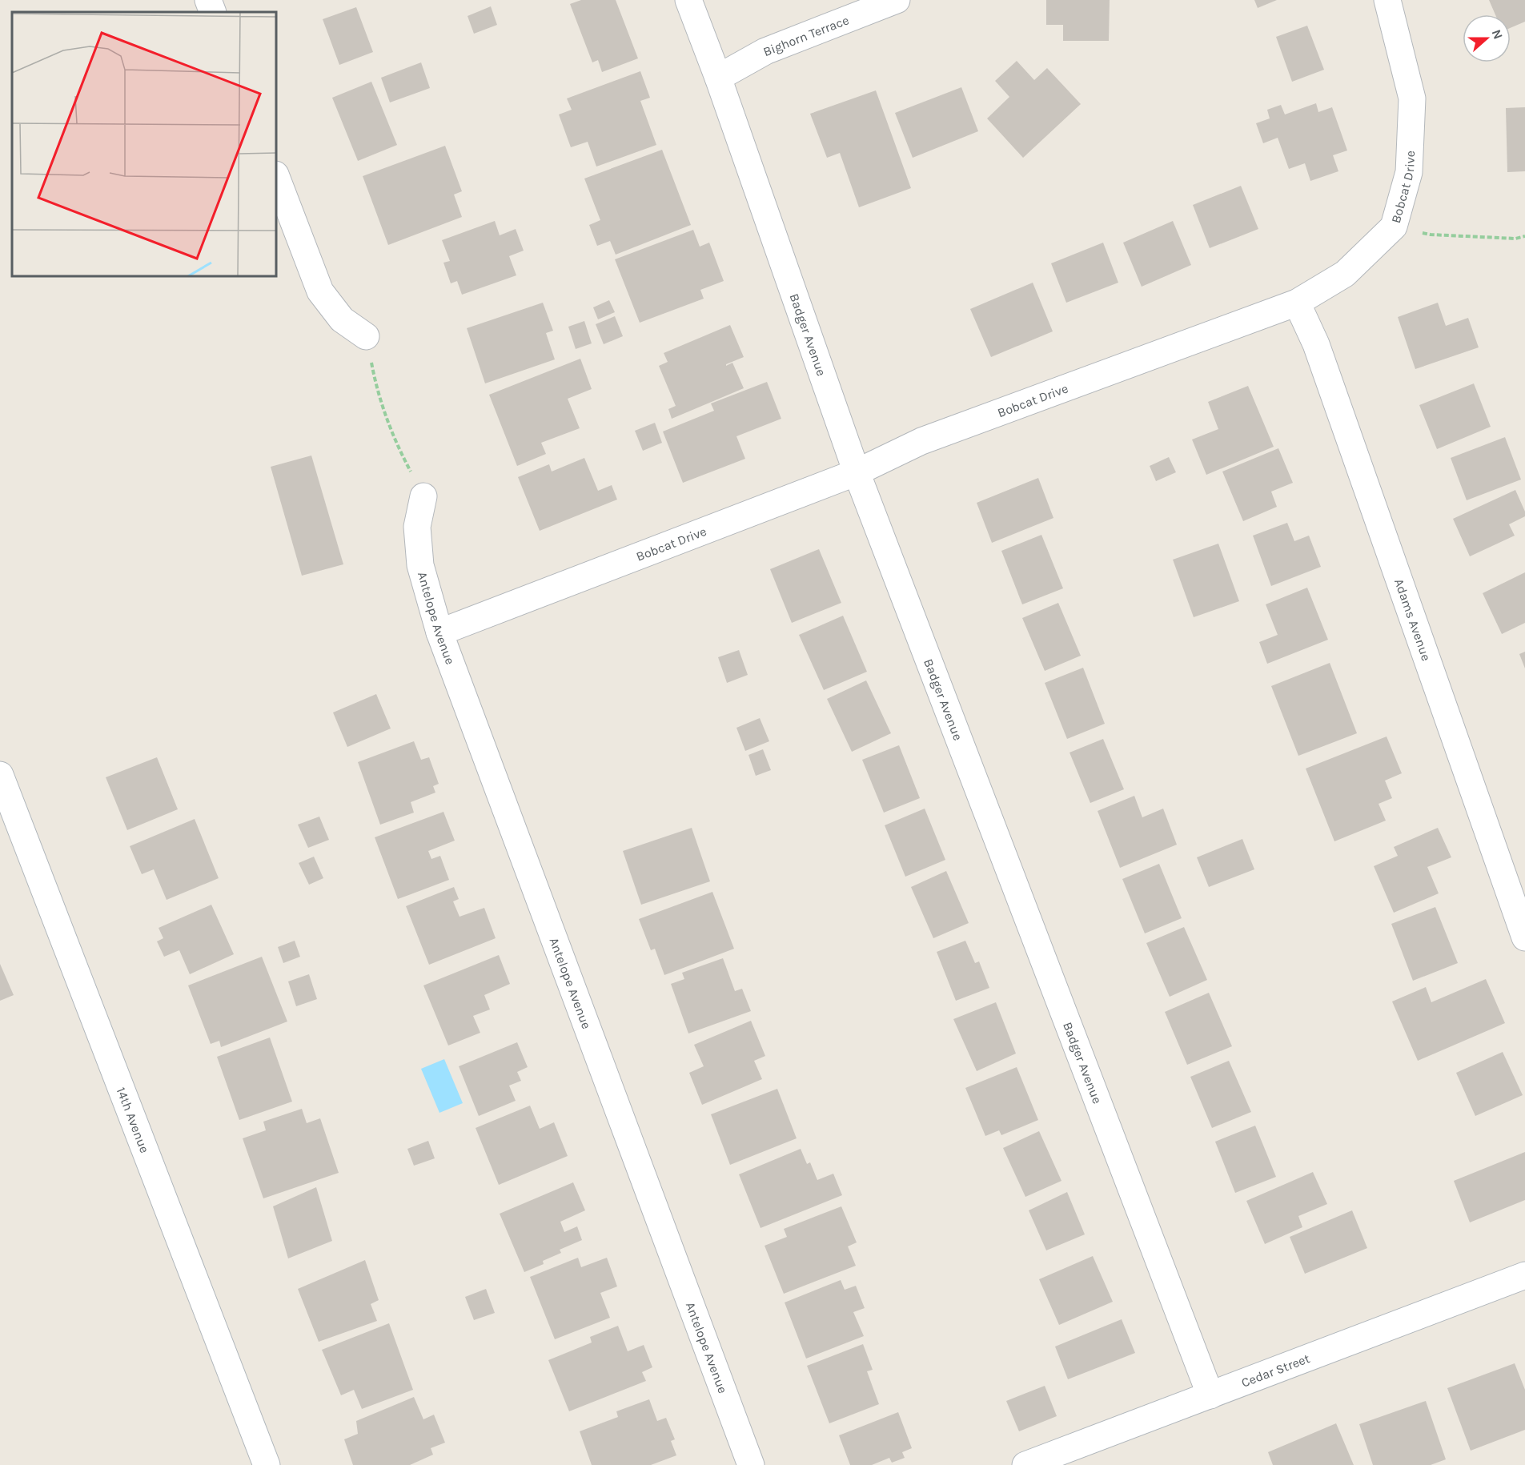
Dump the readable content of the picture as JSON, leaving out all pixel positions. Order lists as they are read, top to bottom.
{
  "streets": {
    "street": [
      "Bighorn Terrace",
      "Bobcat Drive",
      "Badger Avenue",
      "Antelope Avenue",
      "Adams Avenue",
      "14th Avenue",
      "Cedar Street"
    ]
  },
  "crossings": [
    ["Bighorn Terrace", "Badger Avenue"],
    ["Bobcat Drive", "Badger Avenue"],
    ["Bobcat Drive", "Antelope Avenue"],
    ["Bobcat Drive", "Adams Avenue"],
    ["Badger Avenue", "Cedar Street"]
  ],
  "north": "right"
}
